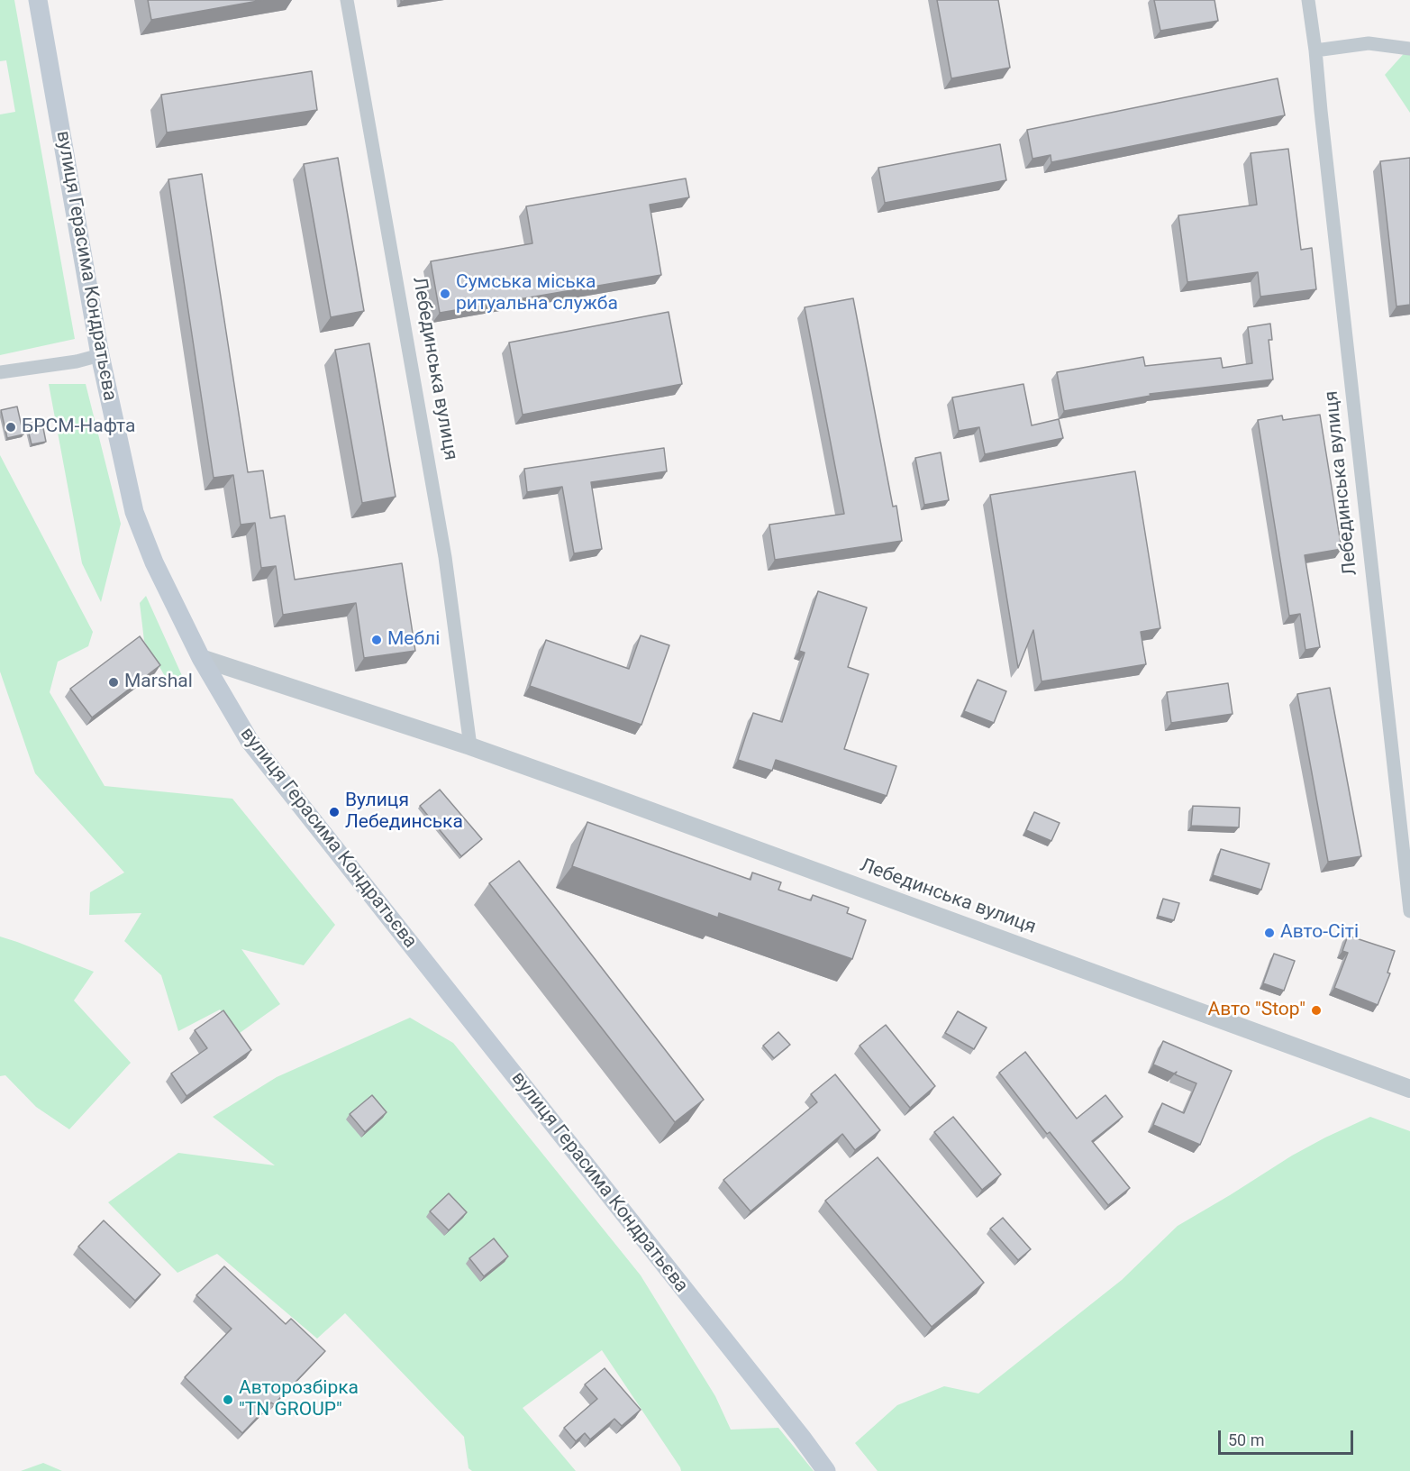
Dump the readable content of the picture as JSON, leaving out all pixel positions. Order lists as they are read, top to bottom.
{
  "streets": {
    "main road": ["вулиця Герасима Кондратьєва"],
    "street": ["Лебединська вулиця"]
  },
  "crossings": [
    ["вулиця Герасима Кондратьєва", "Лебединська вулиця"]
  ],
  "places": [
    "Сумська міська ритуальна служба",
    "БРСМ-Нафта",
    "Меблі",
    "Marshal",
    "Вулиця Лебединська",
    "Авто-Сіті",
    "Авто \"Stop\"",
    "Авторозбірка \"TN GROUP\""
  ],
  "scale_bar": "50 m"
}
